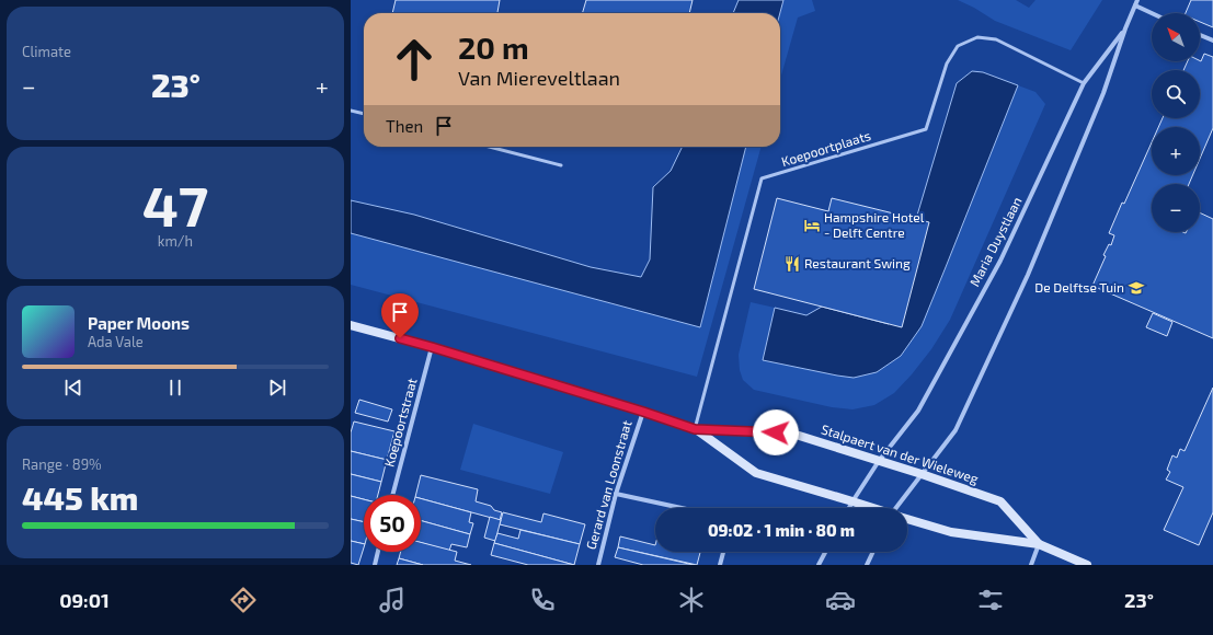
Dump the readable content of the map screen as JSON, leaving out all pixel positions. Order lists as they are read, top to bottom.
{
  "streets": {
    "main road": ["Stalpaert van der Wieleweg"],
    "street": ["Maria Duystlaan", "Koepoortstraat", "Gerard van Loonstraat"],
    "lane": ["Koepoortplaats"]
  },
  "crossings": [
    ["Koepoortplaats", "Maria Duystlaan"],
    ["Koepoortplaats", "Stalpaert van der Wieleweg"],
    ["Maria Duystlaan", "Stalpaert van der Wieleweg"]
  ],
  "places": {
    "hotel": ["Hampshire Hotel - Delft Centre"],
    "restaurant": ["Restaurant Swing"],
    "school or university": ["De Delftse Tuin"]
  },
  "north": "top left",
  "page": {
    "tile": [
      "Climate",
      ["47", "km/h"],
      ["Range · 89%", "445 km"]
    ],
    "map_buttons": ["+", "−"],
    "turn": ["20 m", "Van Miereveltlaan"],
    "heat": ["−", "23°", "+"],
    "then": "Then",
    "song": ["Paper Moons", "Ada Vale"],
    "limit": "50",
    "trip": "09:02 · 1 min · 80 m",
    "tabs": ["09:01", "23°"]
  }
}
